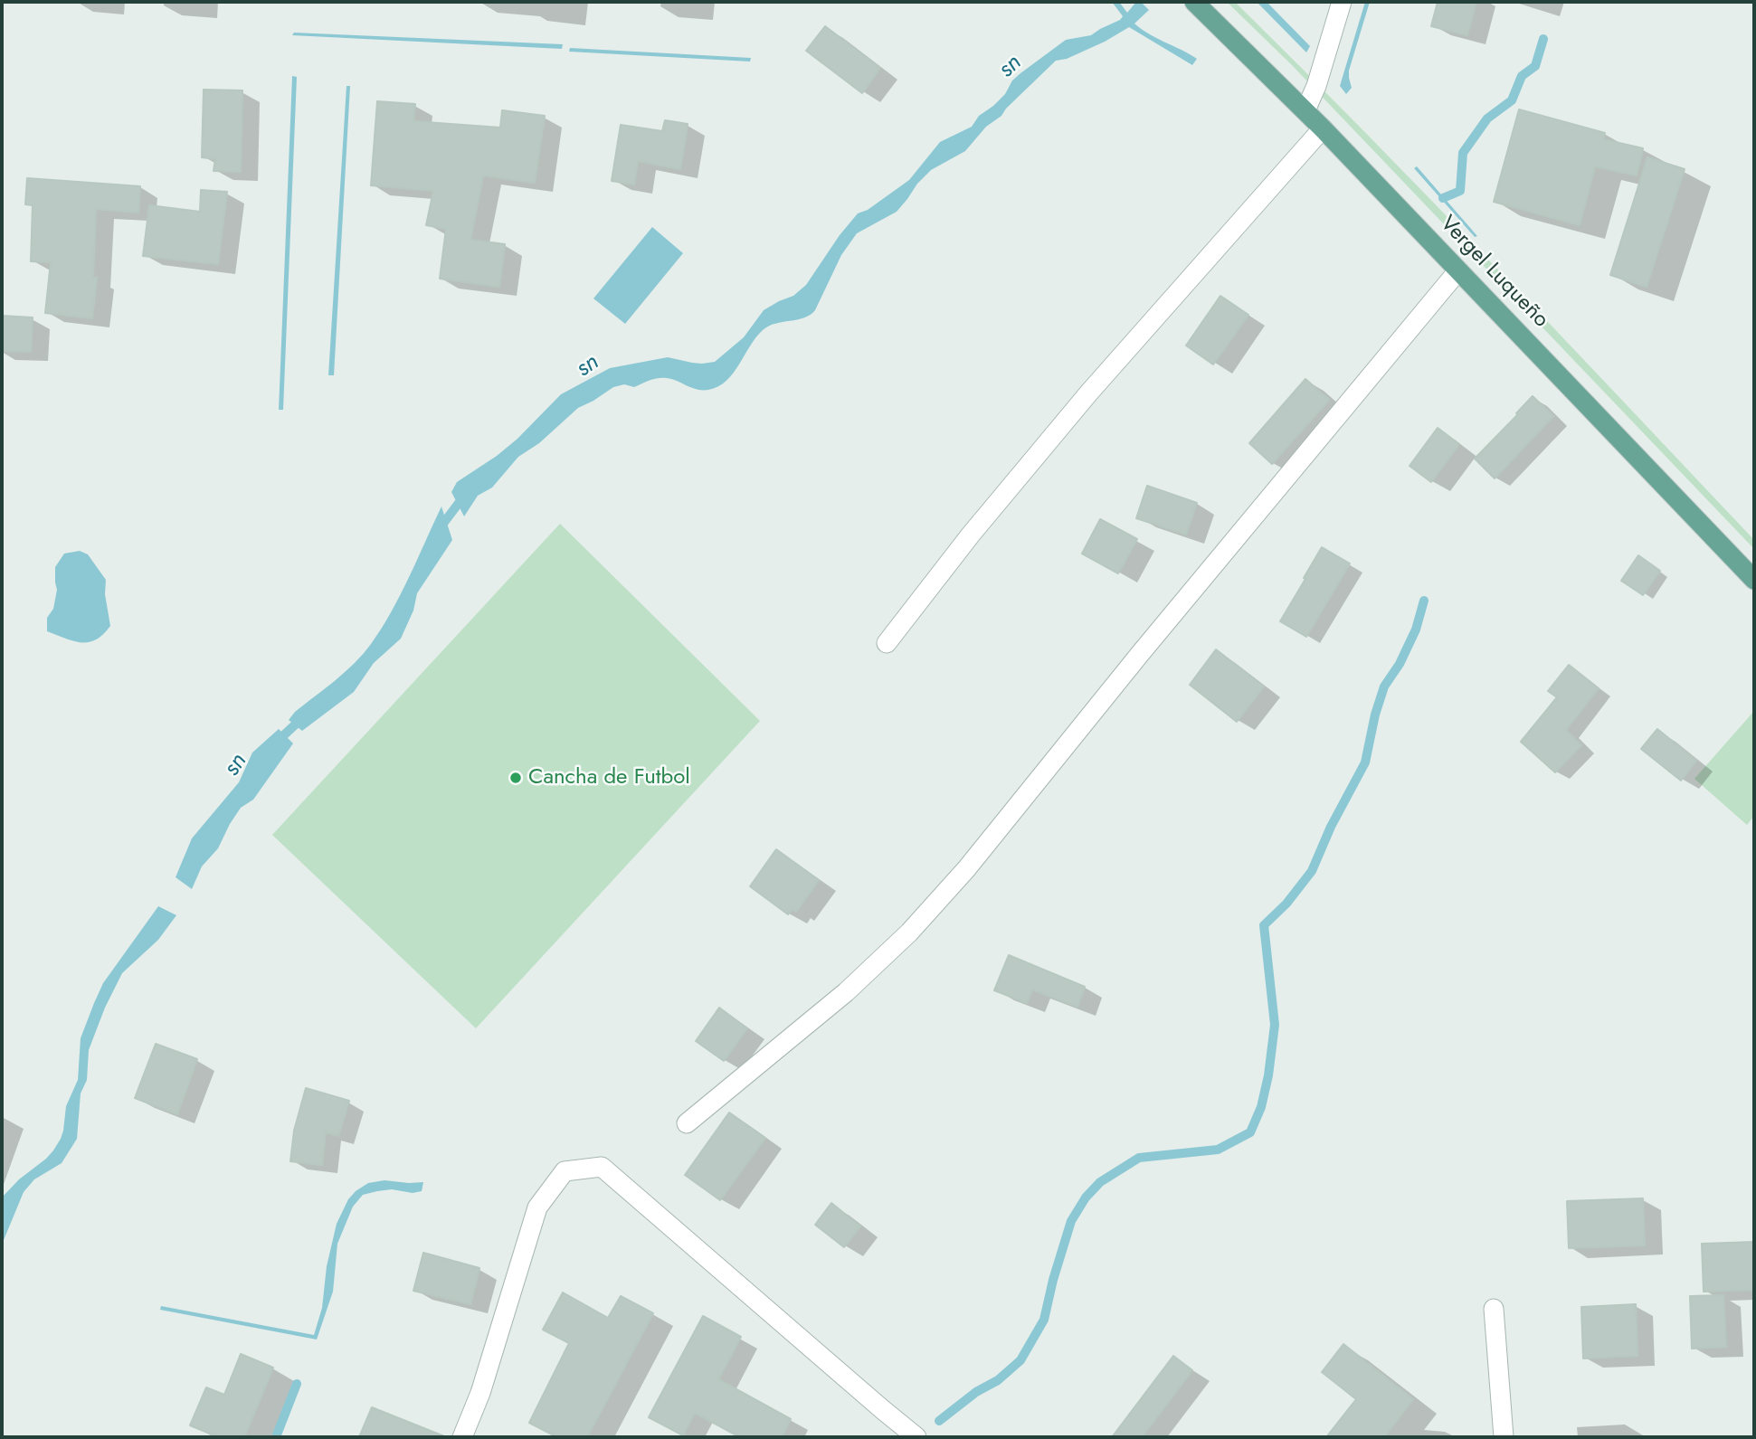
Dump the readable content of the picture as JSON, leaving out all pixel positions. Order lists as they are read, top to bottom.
{
  "streets": {
    "main road": ["Vergel Luqueño"]
  },
  "water": ["sn"],
  "places": ["Cancha de Futbol"]
}
